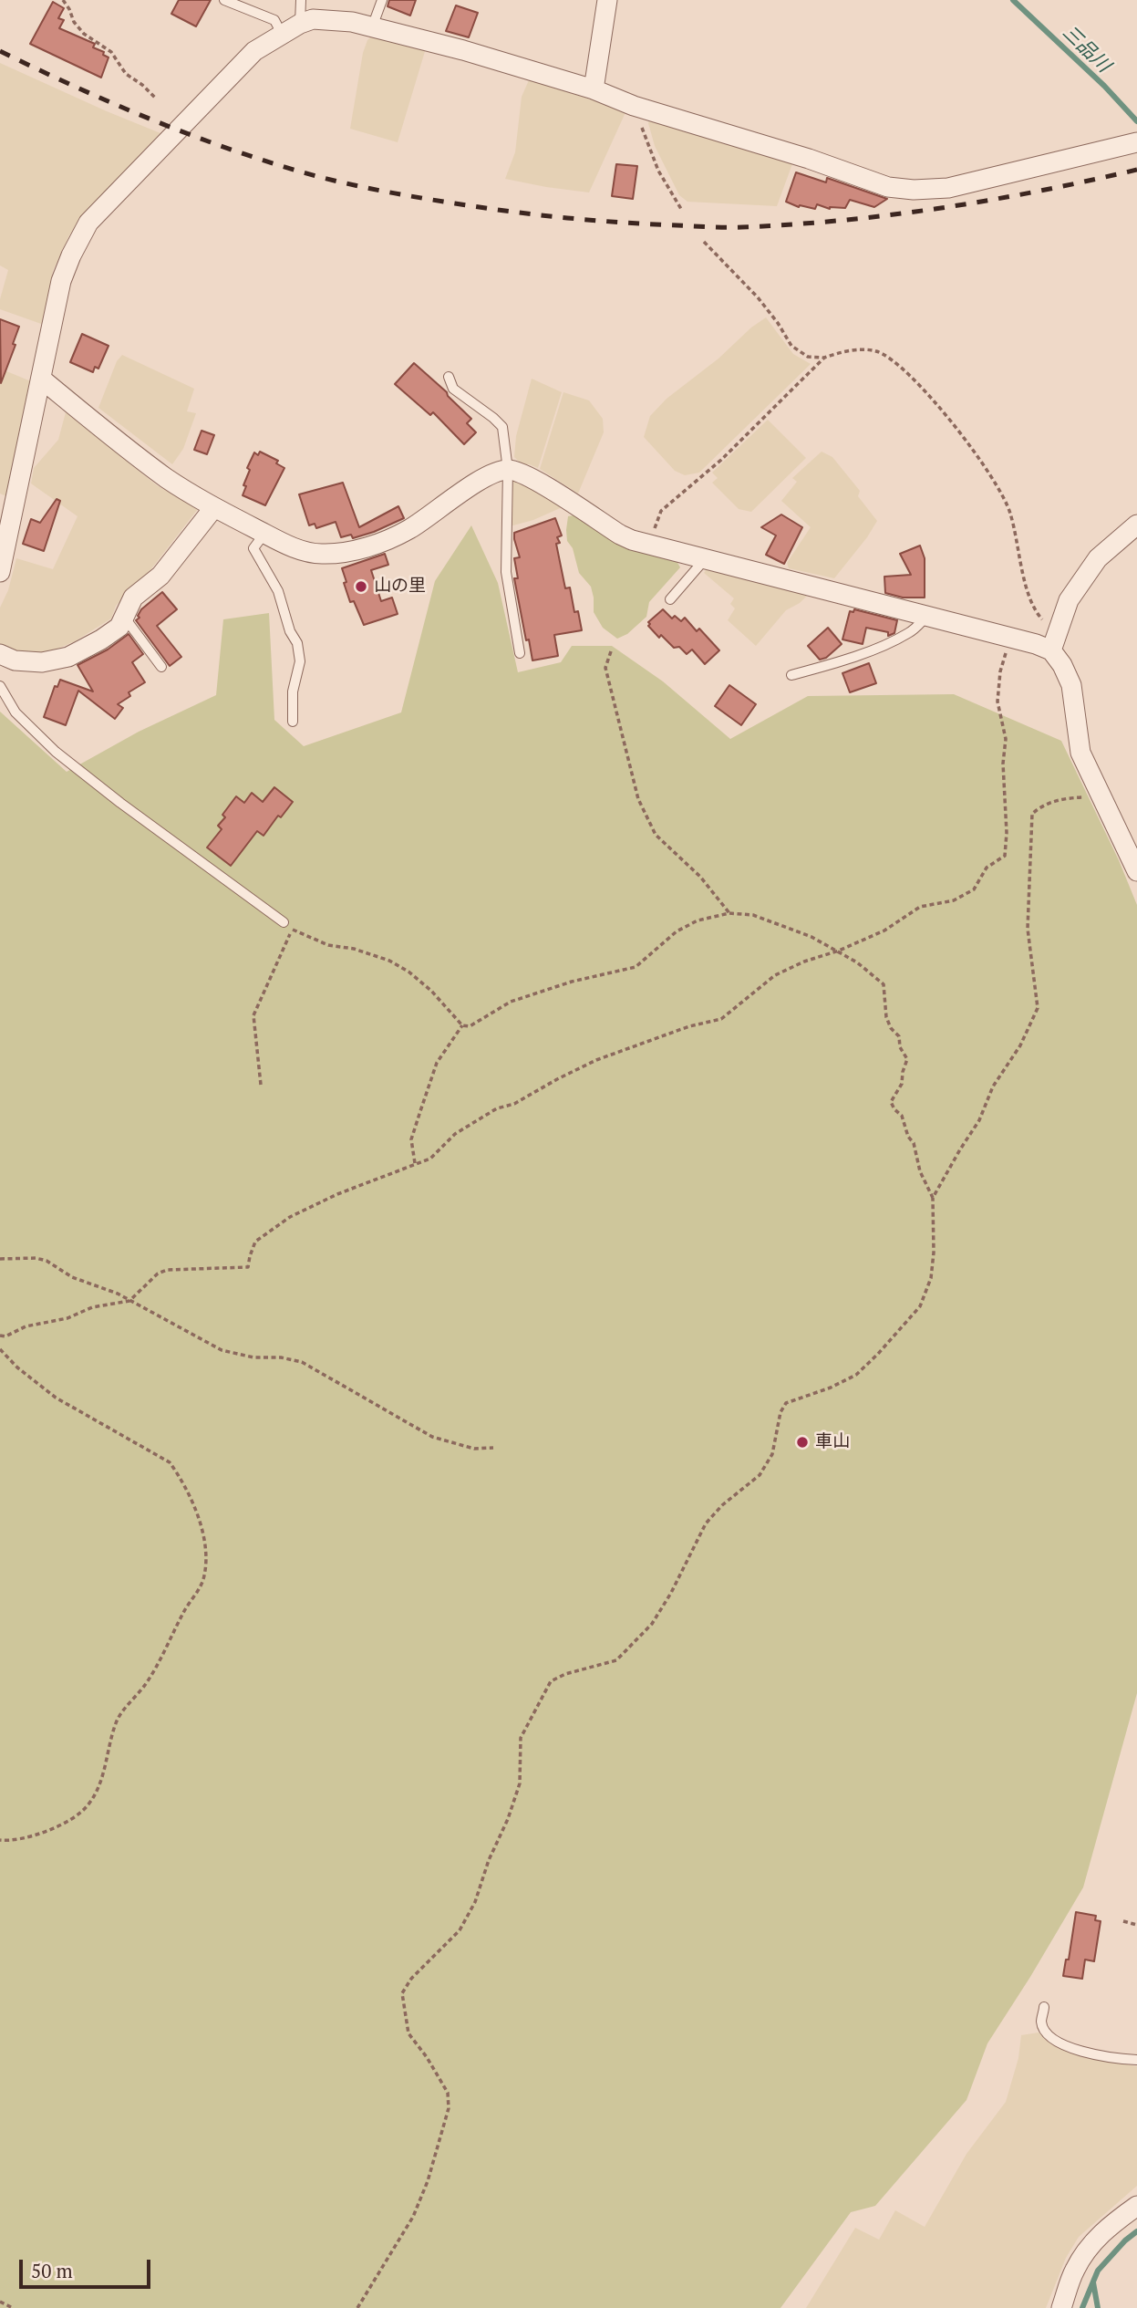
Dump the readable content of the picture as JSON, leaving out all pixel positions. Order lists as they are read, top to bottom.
{
  "water": ["三品川"],
  "places": ["山の里", "車山"],
  "scale_bar": "50 m"
}
